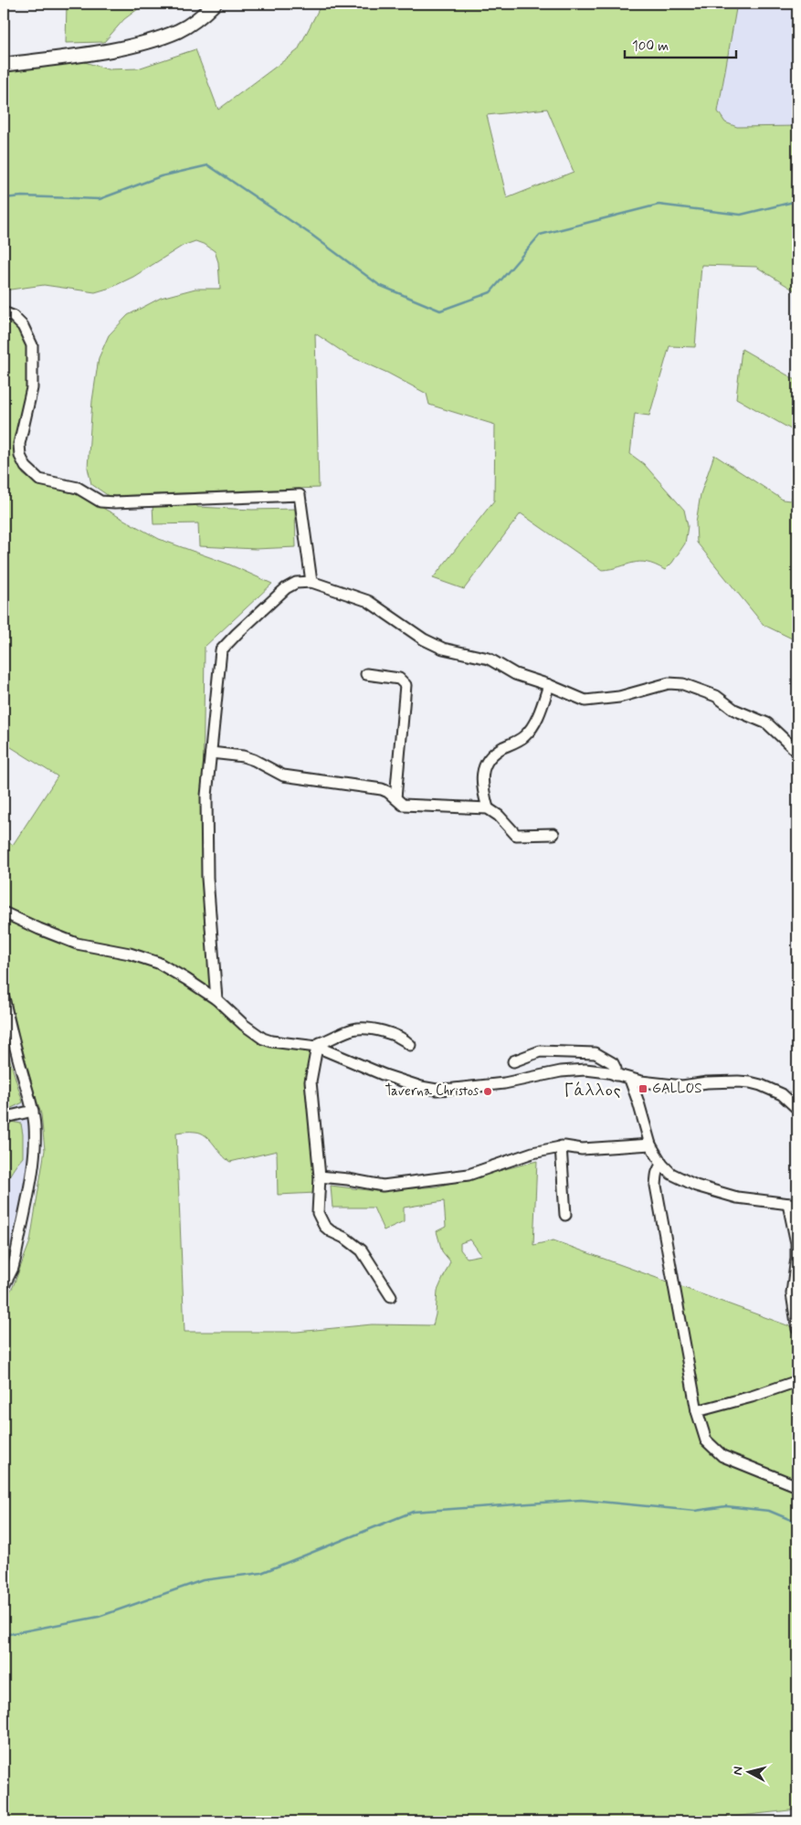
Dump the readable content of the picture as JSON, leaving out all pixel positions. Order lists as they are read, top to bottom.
{
  "districts": ["Γάλλος"],
  "places": {
    "transit": ["GALLOS"],
    "other": ["Taverna Christos"]
  },
  "scale_bar": "100 m",
  "north": "left"
}
